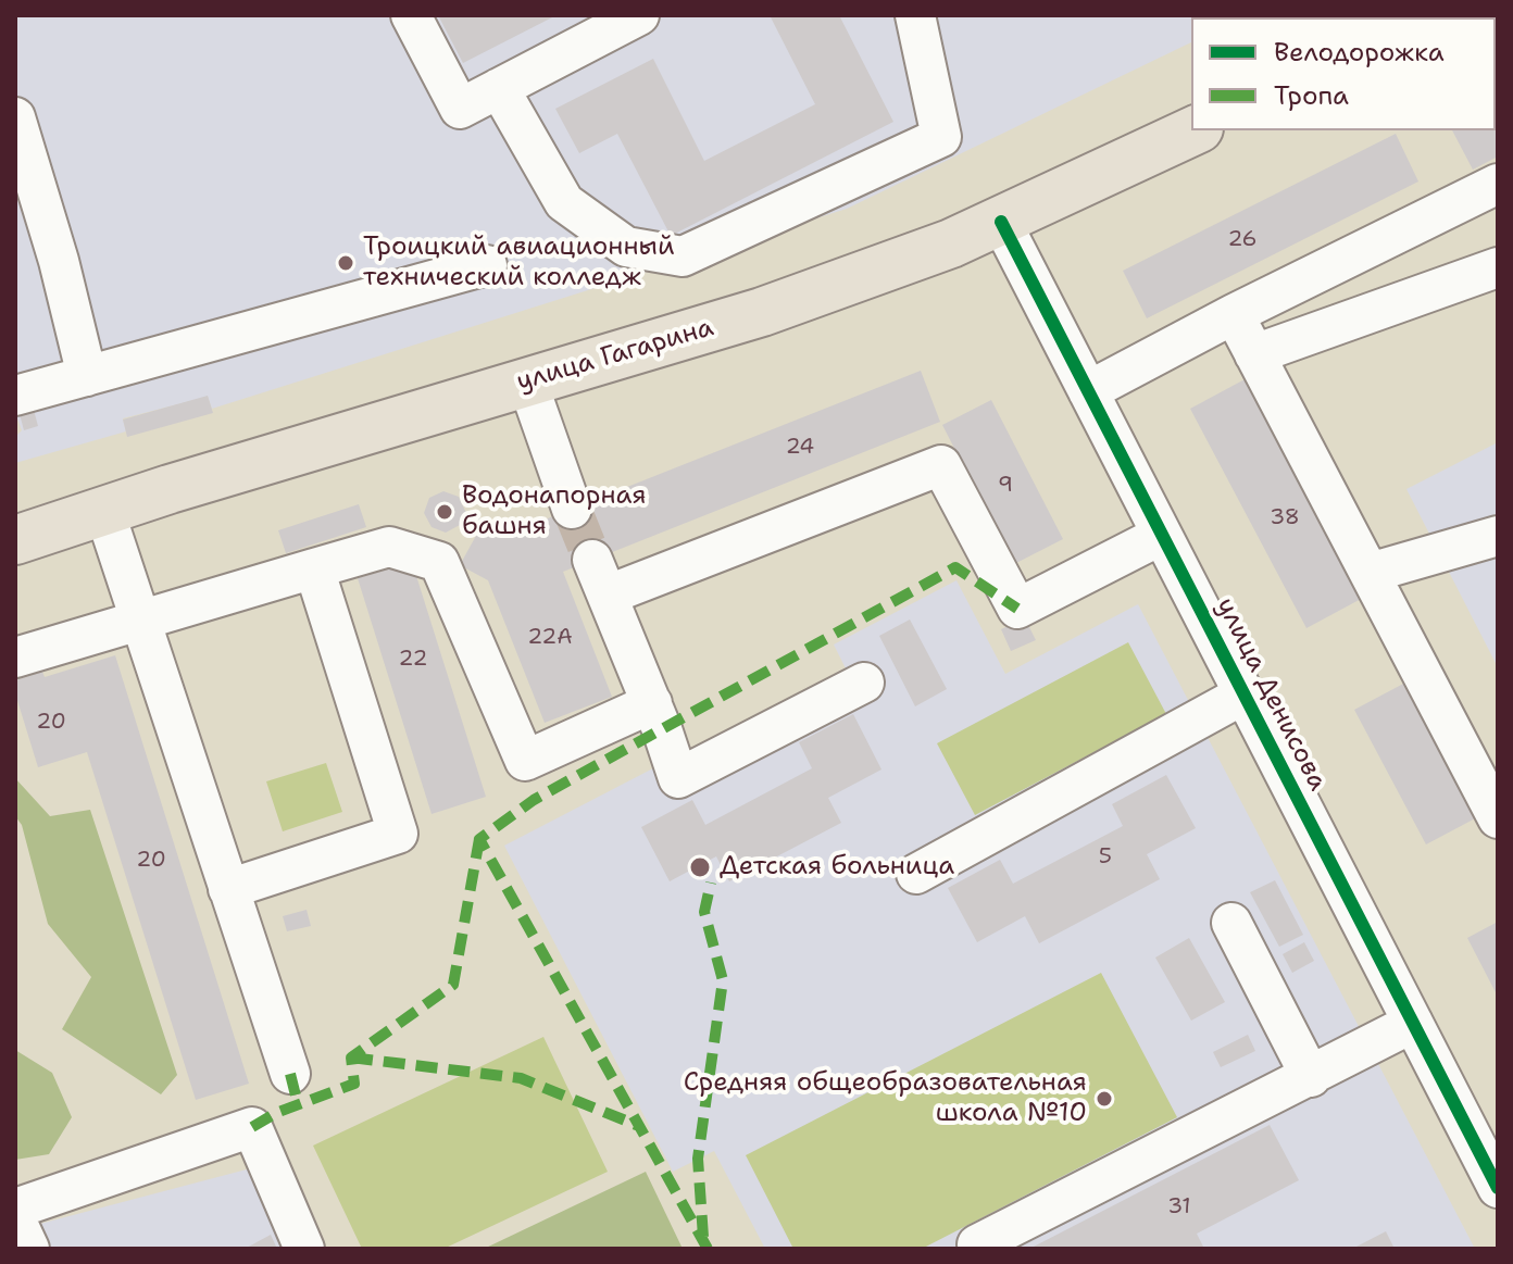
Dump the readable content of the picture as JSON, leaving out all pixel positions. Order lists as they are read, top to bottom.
{
  "streets": {
    "main road": ["улица Гагарина"],
    "street": ["улица Денисова"]
  },
  "crossings": [
    ["улица Гагарина", "улица Денисова"]
  ],
  "places": [
    "Троицкий авиационный технический колледж",
    "Водонапорная башня",
    "Детская больница",
    "Средняя общеобразовательная школа №10"
  ],
  "house_numbers": [
    "26",
    "24",
    "9",
    "38",
    "22А",
    "22",
    "20",
    "5",
    "20",
    "31"
  ],
  "legend": ["Велодорожка", "Тропа"]
}
